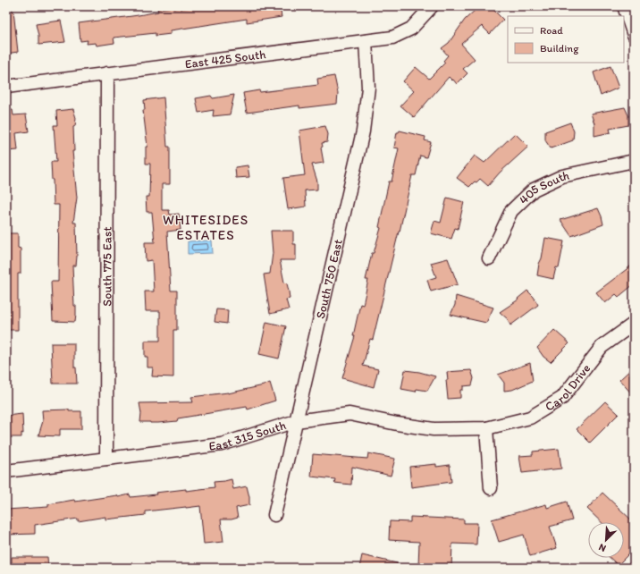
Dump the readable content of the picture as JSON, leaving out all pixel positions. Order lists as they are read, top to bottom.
{
  "streets": {
    "street": [
      "East 425 South",
      "405 South",
      "South 775 East",
      "South 750 East",
      "Carol Drive",
      "East 315 South"
    ]
  },
  "crossings": [
    ["East 425 South", "South 775 East"],
    ["East 425 South", "South 750 East"],
    ["South 775 East", "East 315 South"],
    ["South 750 East", "East 315 South"],
    ["Carol Drive", "East 315 South"]
  ],
  "districts": ["WHITESIDES ESTATES"],
  "legend": ["Road", "Building"],
  "north": "bottom left"
}
